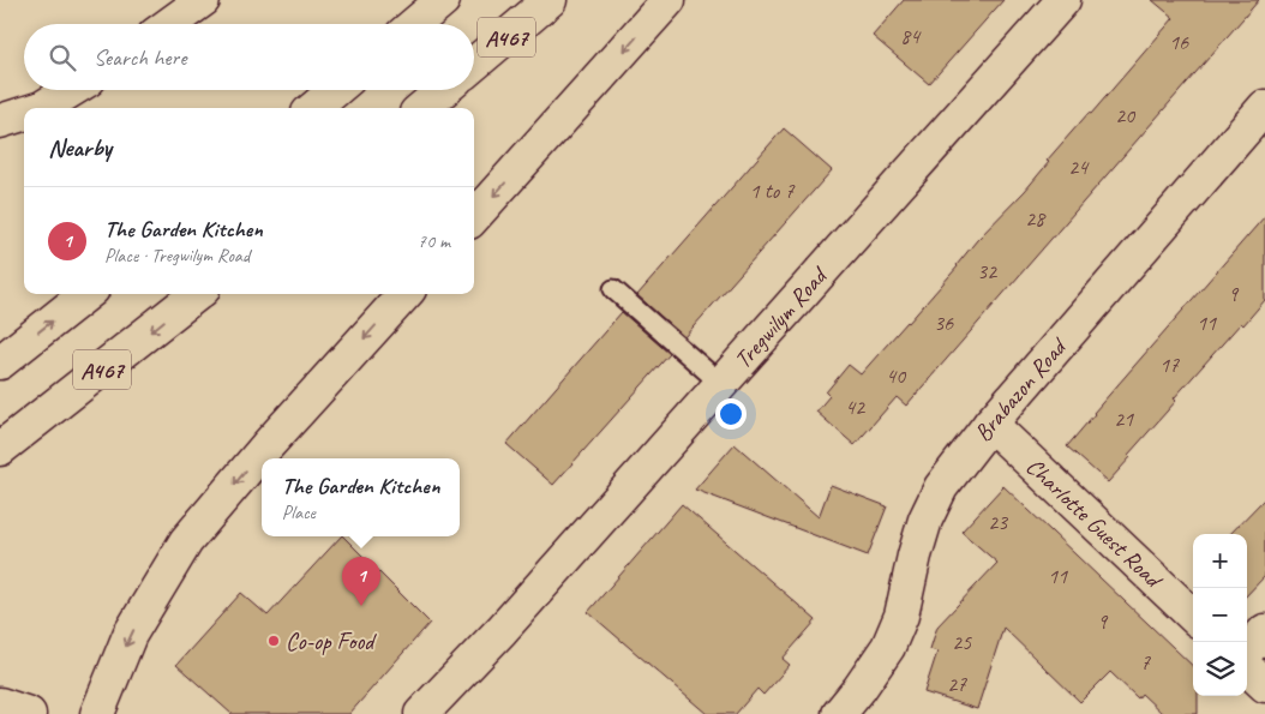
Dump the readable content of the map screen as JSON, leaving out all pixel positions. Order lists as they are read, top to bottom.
{
  "streets": {
    "street": [
      "A467",
      "Tregwilym Road",
      "Brabazon Road",
      "Charlotte Guest Road"
    ]
  },
  "crossings": [
    ["Brabazon Road", "Charlotte Guest Road"]
  ],
  "places": ["Co-op Food"],
  "house_numbers": [
    "84",
    "16",
    "20",
    "24",
    "1 to 7",
    "28",
    "32",
    "9",
    "36",
    "11",
    "17",
    "40",
    "42",
    "21",
    "23",
    "11",
    "9",
    "25",
    "7",
    "27"
  ],
  "page": {
    "search": "Search here",
    "heading": "Nearby",
    "list": [
      {
        "mark": "1",
        "name": "The Garden Kitchen",
        "note": "Place · Tregwilym Road",
        "value": "70 m"
      }
    ],
    "popup": ["The Garden Kitchen", "Place"],
    "map_buttons": ["+", "−"],
    "pins": "1"
  }
}
